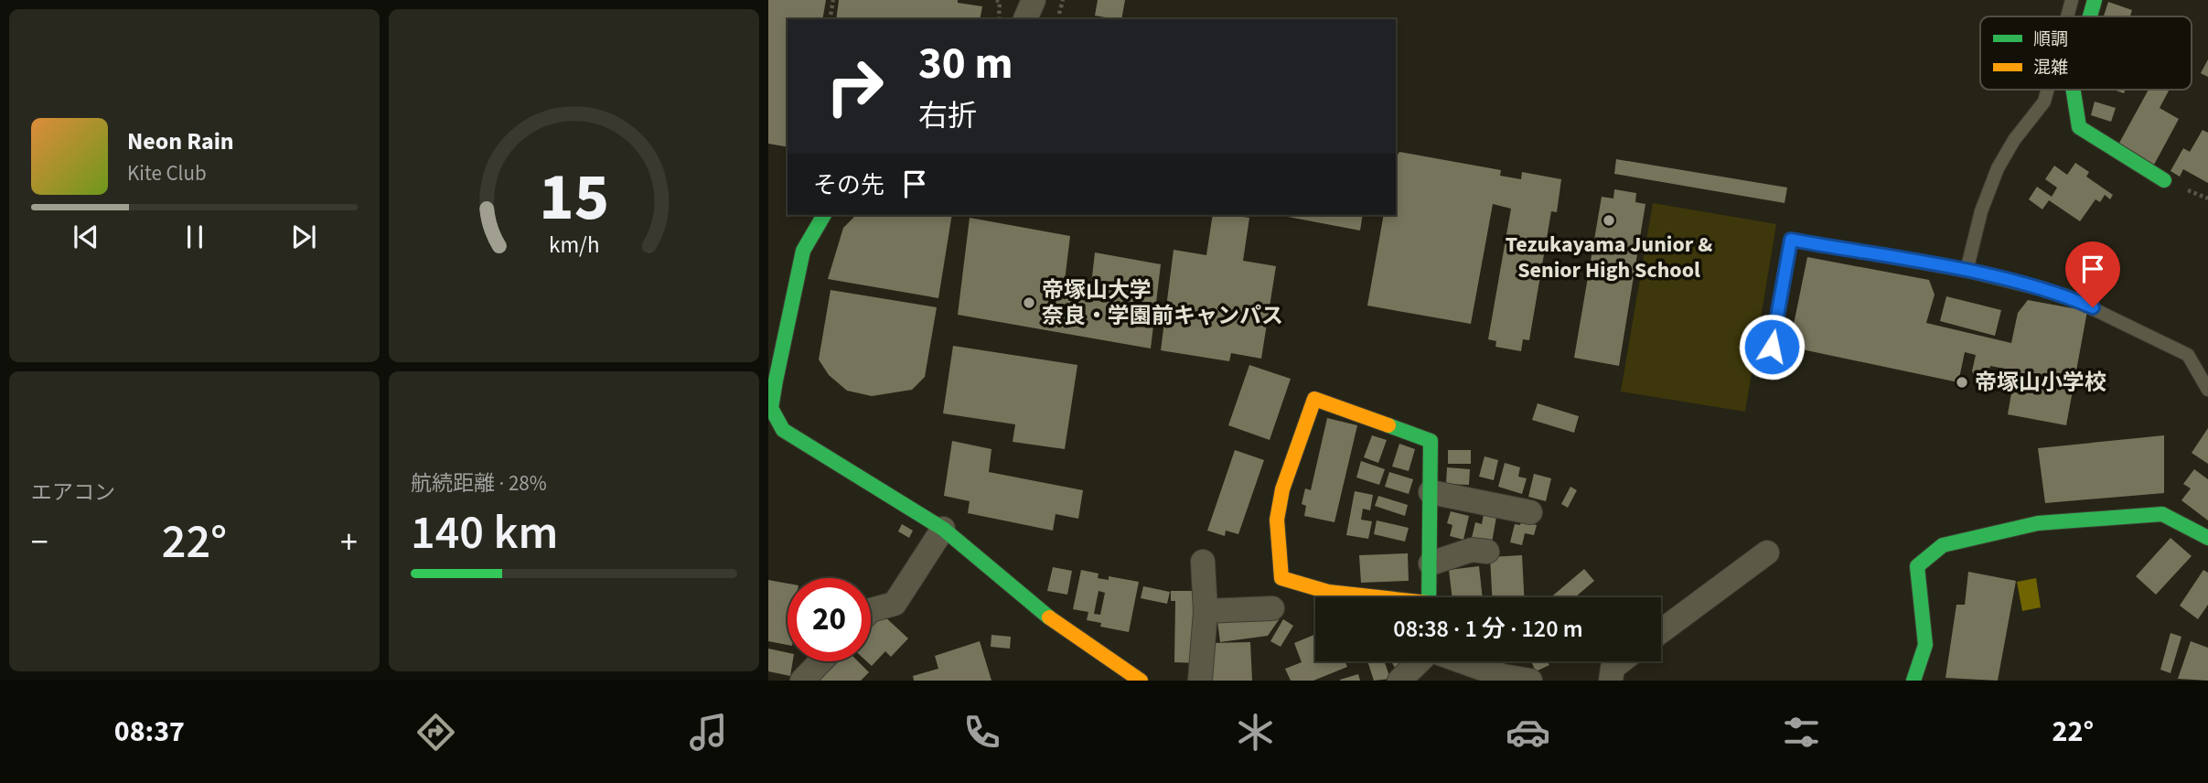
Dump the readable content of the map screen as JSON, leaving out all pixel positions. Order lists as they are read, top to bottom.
{
  "places": ["Tezukayama Junior & Senior High School", "帝塚山大学 奈良・学園前キャンパス", "帝塚山小学校"],
  "legend": ["順調", "混雑"],
  "page": {
    "turn": ["30 m", "右折"],
    "song": ["Neon Rain", "Kite Club"],
    "then": "その先",
    "tile": [
      "エアコン",
      ["航続距離 · 28%", "140 km"]
    ],
    "heat": ["−", "22°", "+"],
    "limit": "20",
    "trip": "08:38 · 1 分 · 120 m",
    "tabs": ["08:37", "22°"],
    "gauge": ["15", "km/h"]
  }
}
